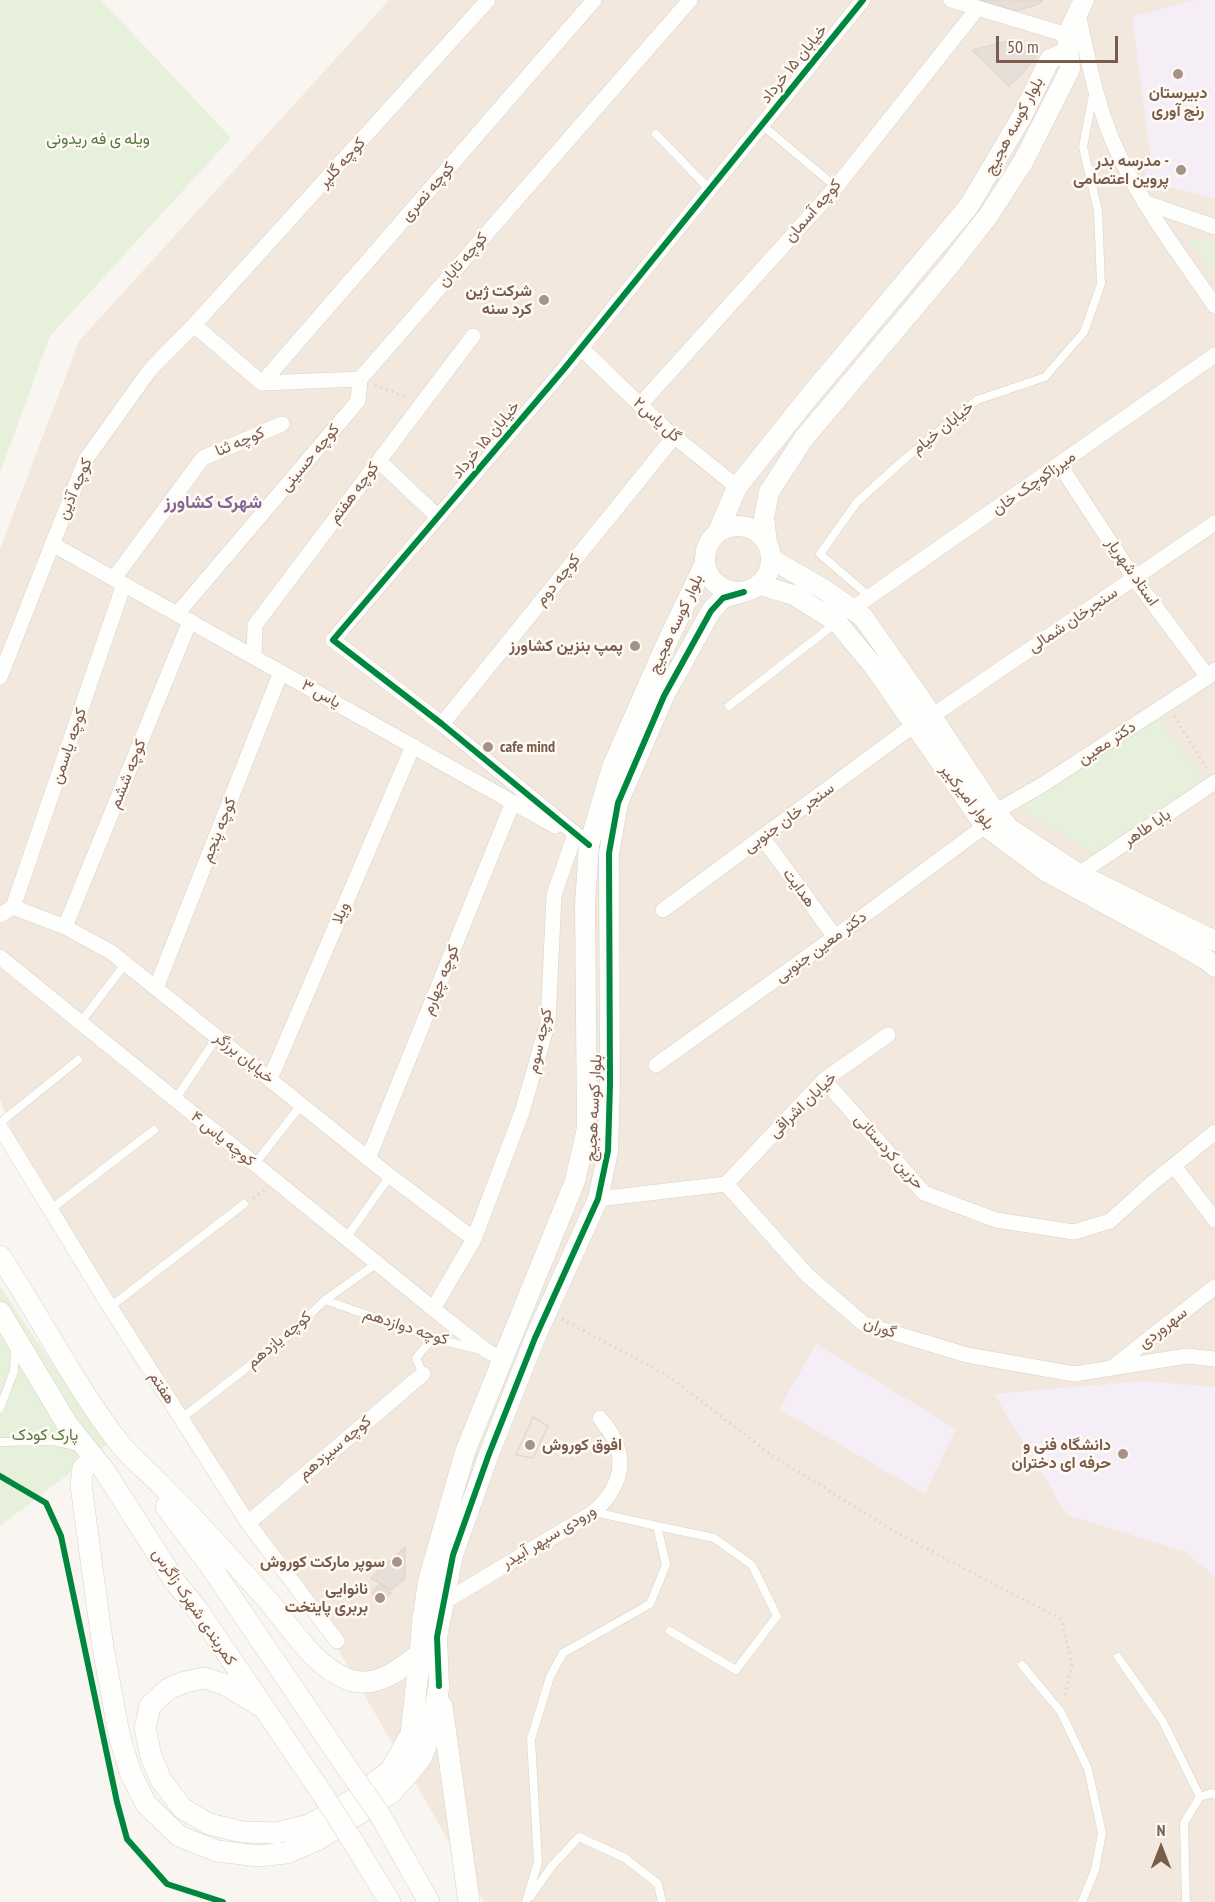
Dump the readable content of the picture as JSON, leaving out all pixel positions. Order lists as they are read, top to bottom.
{
  "streets": {
    "main road": ["کمربندی شهرک زاگرس"],
    "street": [
      "خیابان ۱۵ خرداد",
      "بلوار کوسه هجیج",
      "کوچه گلپر",
      "کوچه نصری",
      "کوچه آسمان",
      "کوچه تابان",
      "گل یاس۲",
      "کوچه ثنا",
      "کوچه حسینی",
      "میرزاکوچک خان",
      "کوچه آذین",
      "کوچه هفتم",
      "استاد شهریار",
      "کوچه دوم",
      "سنجرخان شمالی",
      "یاس ۳",
      "دکتر معین",
      "کوچه یاسمن",
      "کوچه ششم",
      "بلوار امیرکبیر",
      "سنجر خان جنوبی",
      "بابا طاهر",
      "کوچه پنجم",
      "هدایت",
      "ویلا",
      "دکتر معین جنوبی",
      "کوچه چهارم",
      "کوچه سوم",
      "خیابان برزگر",
      "خیابان اشراقی",
      "کوچه یاس ۴",
      "حزین کردستانی",
      "گوران",
      "سهروردی",
      "هفتم",
      "کوچه سیزدهم",
      "ورودی سپهر آبیدر"
    ],
    "lane": ["خیابان خیام", "کوچه دوازدهم", "کوچه یازدهم"]
  },
  "crossings": [
    ["خیابان ۱۵ خرداد", "بلوار کوسه هجیج"],
    ["خیابان ۱۵ خرداد", "گل یاس۲"],
    ["خیابان ۱۵ خرداد", "کوچه دوم"],
    ["خیابان ۱۵ خرداد", "یاس ۳"],
    ["خیابان ۱۵ خرداد", "کوچه سوم"],
    ["بلوار کوسه هجیج", "گل یاس۲"],
    ["بلوار کوسه هجیج", "یاس ۳"],
    ["بلوار کوسه هجیج", "بلوار امیرکبیر"],
    ["بلوار کوسه هجیج", "کوچه سوم"],
    ["بلوار کوسه هجیج", "کوچه یاس ۴"],
    ["بلوار کوسه هجیج", "کوچه دوازدهم"],
    ["بلوار کوسه هجیج", "ورودی سپهر آبیدر"],
    ["کوچه گلپر", "کوچه آذین"],
    ["کوچه آسمان", "گل یاس۲"],
    ["کوچه تابان", "کوچه حسینی"],
    ["گل یاس۲", "کوچه دوم"],
    ["خیابان خیام", "میرزاکوچک خان"],
    ["کوچه ثنا", "یاس ۳"],
    ["کوچه ثنا", "کوچه یاسمن"],
    ["کوچه حسینی", "یاس ۳"],
    ["کوچه حسینی", "کوچه ششم"],
    ["میرزاکوچک خان", "استاد شهریار"],
    ["میرزاکوچک خان", "بلوار امیرکبیر"],
    ["کوچه آذین", "یاس ۳"],
    ["کوچه هفتم", "یاس ۳"],
    ["استاد شهریار", "سنجرخان شمالی"],
    ["استاد شهریار", "دکتر معین"],
    ["سنجرخان شمالی", "بلوار امیرکبیر"],
    ["سنجرخان شمالی", "سنجر خان جنوبی"],
    ["یاس ۳", "کوچه یاسمن"],
    ["یاس ۳", "کوچه ششم"],
    ["یاس ۳", "کوچه پنجم"],
    ["یاس ۳", "ویلا"],
    ["یاس ۳", "کوچه چهارم"],
    ["یاس ۳", "کوچه سوم"],
    ["دکتر معین", "بلوار امیرکبیر"],
    ["دکتر معین", "دکتر معین جنوبی"],
    ["کوچه یاسمن", "خیابان برزگر"],
    ["کوچه ششم", "خیابان برزگر"],
    ["بلوار امیرکبیر", "سنجر خان جنوبی"],
    ["بلوار امیرکبیر", "بابا طاهر"],
    ["بلوار امیرکبیر", "دکتر معین جنوبی"],
    ["سنجر خان جنوبی", "هدایت"],
    ["کوچه پنجم", "خیابان برزگر"],
    ["هدایت", "دکتر معین جنوبی"],
    ["ویلا", "خیابان برزگر"],
    ["کوچه چهارم", "خیابان برزگر"],
    ["کوچه سوم", "خیابان برزگر"],
    ["کوچه سوم", "کوچه یاس ۴"],
    ["خیابان اشراقی", "حزین کردستانی"],
    ["خیابان اشراقی", "گوران"],
    ["کوچه یاس ۴", "کوچه دوازدهم"],
    ["کوچه یاس ۴", "کوچه یازدهم"],
    ["کوچه دوازدهم", "کوچه یازدهم"],
    ["گوران", "سهروردی"],
    ["کوچه یازدهم", "هفتم"],
    ["هفتم", "کوچه سیزدهم"]
  ],
  "districts": ["شهرک کشاورز"],
  "parks": ["ویله ی فه ریدونی", "پارک کودک"],
  "places": [
    "دبیرستان رنج آوری",
    "مدرسه بدر - پروین اعتصامی",
    "شرکت ژین کرد سنه",
    "پمپ بنزین کشاورز",
    "cafe mind",
    "افوق کوروش",
    "دانشگاه فنی و حرفه ای دختران",
    "سوپر مارکت کوروش",
    "نانوایی بربری پایتخت"
  ],
  "scale_bar": "50 m",
  "north": "top"
}
